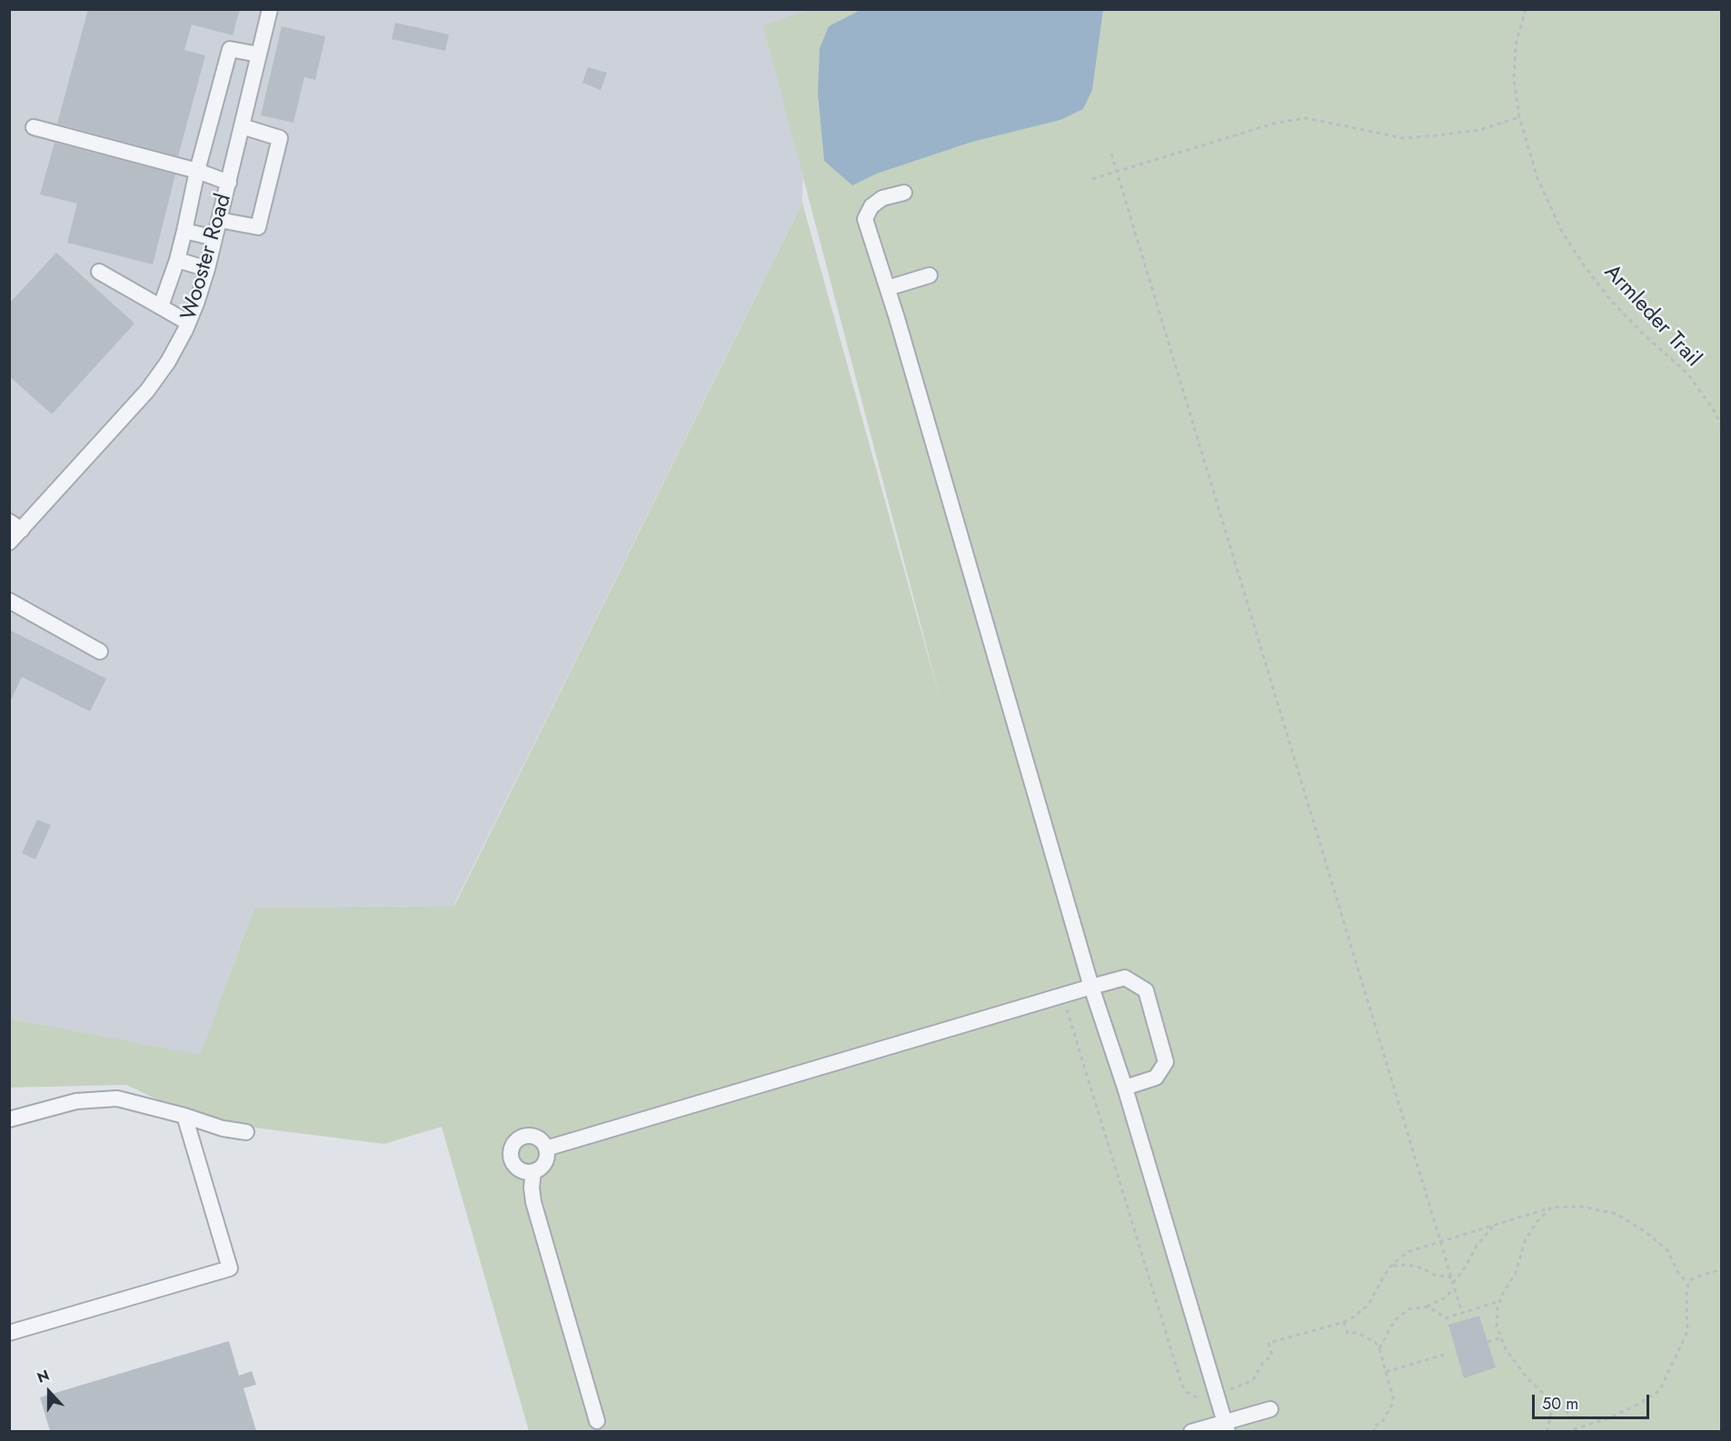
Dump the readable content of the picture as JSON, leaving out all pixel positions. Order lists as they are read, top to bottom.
{
  "streets": {
    "street": ["Wooster Road"],
    "path": ["Armleder Trail"]
  },
  "scale_bar": "50 m",
  "north": "top"
}
